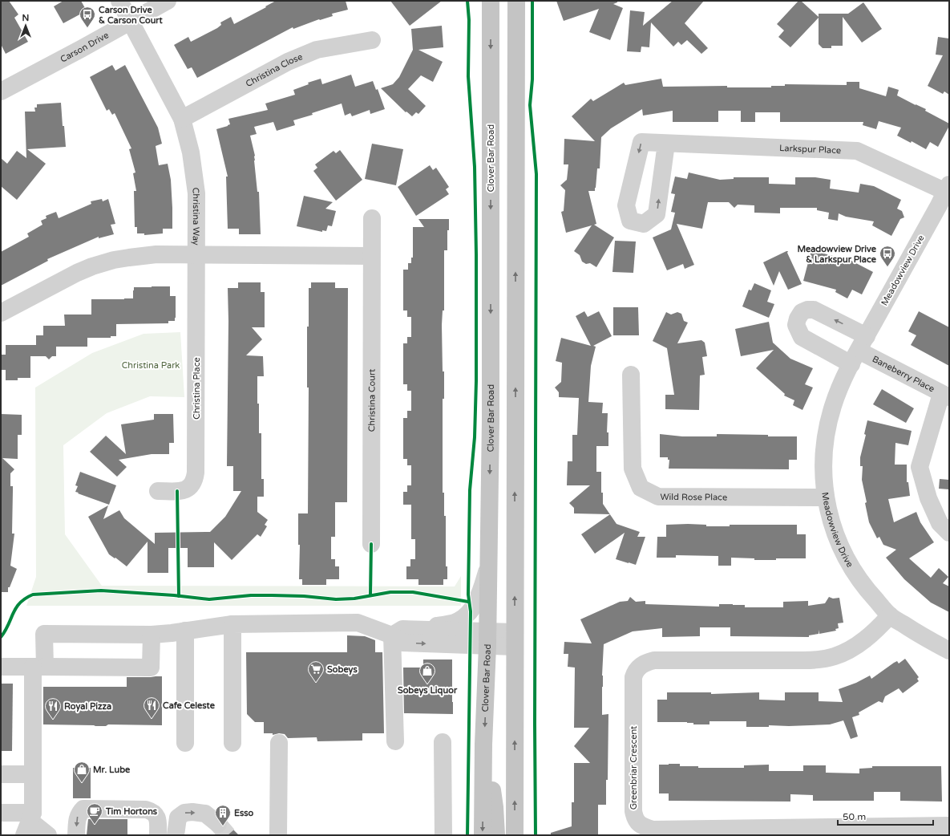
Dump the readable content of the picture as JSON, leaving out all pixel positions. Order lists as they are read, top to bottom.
{
  "streets": {
    "main road": ["Clover Bar Road"],
    "street": [
      "Carson Drive",
      "Christina Close",
      "Larkspur Place",
      "Christina Way",
      "Meadowview Drive",
      "Baneberry Place",
      "Christina Place",
      "Christina Court",
      "Wild Rose Place",
      "Greenbriar Crescent"
    ]
  },
  "crossings": [
    ["Carson Drive", "Christina Way"],
    ["Christina Close", "Christina Way"],
    ["Larkspur Place", "Meadowview Drive"],
    ["Christina Way", "Christina Place"],
    ["Meadowview Drive", "Baneberry Place"],
    ["Meadowview Drive", "Wild Rose Place"],
    ["Meadowview Drive", "Greenbriar Crescent"]
  ],
  "parks": ["Christina Park"],
  "places": {
    "bus stop": ["Carson Drive & Carson Court", "Meadowview Drive & Larkspur Place"],
    "supermarket": ["Sobeys"],
    "shop": ["Sobeys Liquor", "Mr. Lube"],
    "restaurant": ["Cafe Celeste", "Royal Pizza"],
    "cafe": ["Tim Hortons"],
    "building": ["Esso"]
  },
  "scale_bar": "50 m",
  "north": "top"
}
